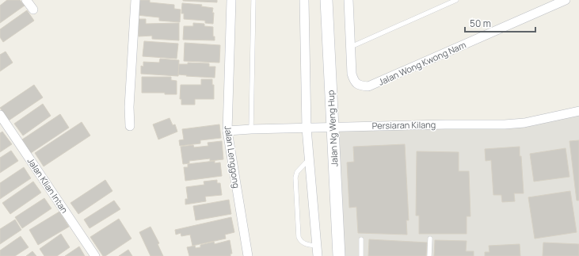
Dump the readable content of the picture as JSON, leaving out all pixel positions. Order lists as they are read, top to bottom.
{
  "streets": {
    "main road": ["Jalan Ng Weng Hup"],
    "street": [
      "Jalan Wong Kwong Nam",
      "Persiaran Kilang",
      "Jalan Lenggong",
      "Jalan Klian Intan"
    ]
  },
  "crossings": [
    ["Persiaran Kilang", "Jalan Ng Weng Hup"],
    ["Persiaran Kilang", "Jalan Lenggong"]
  ],
  "scale_bar": "50 m"
}
